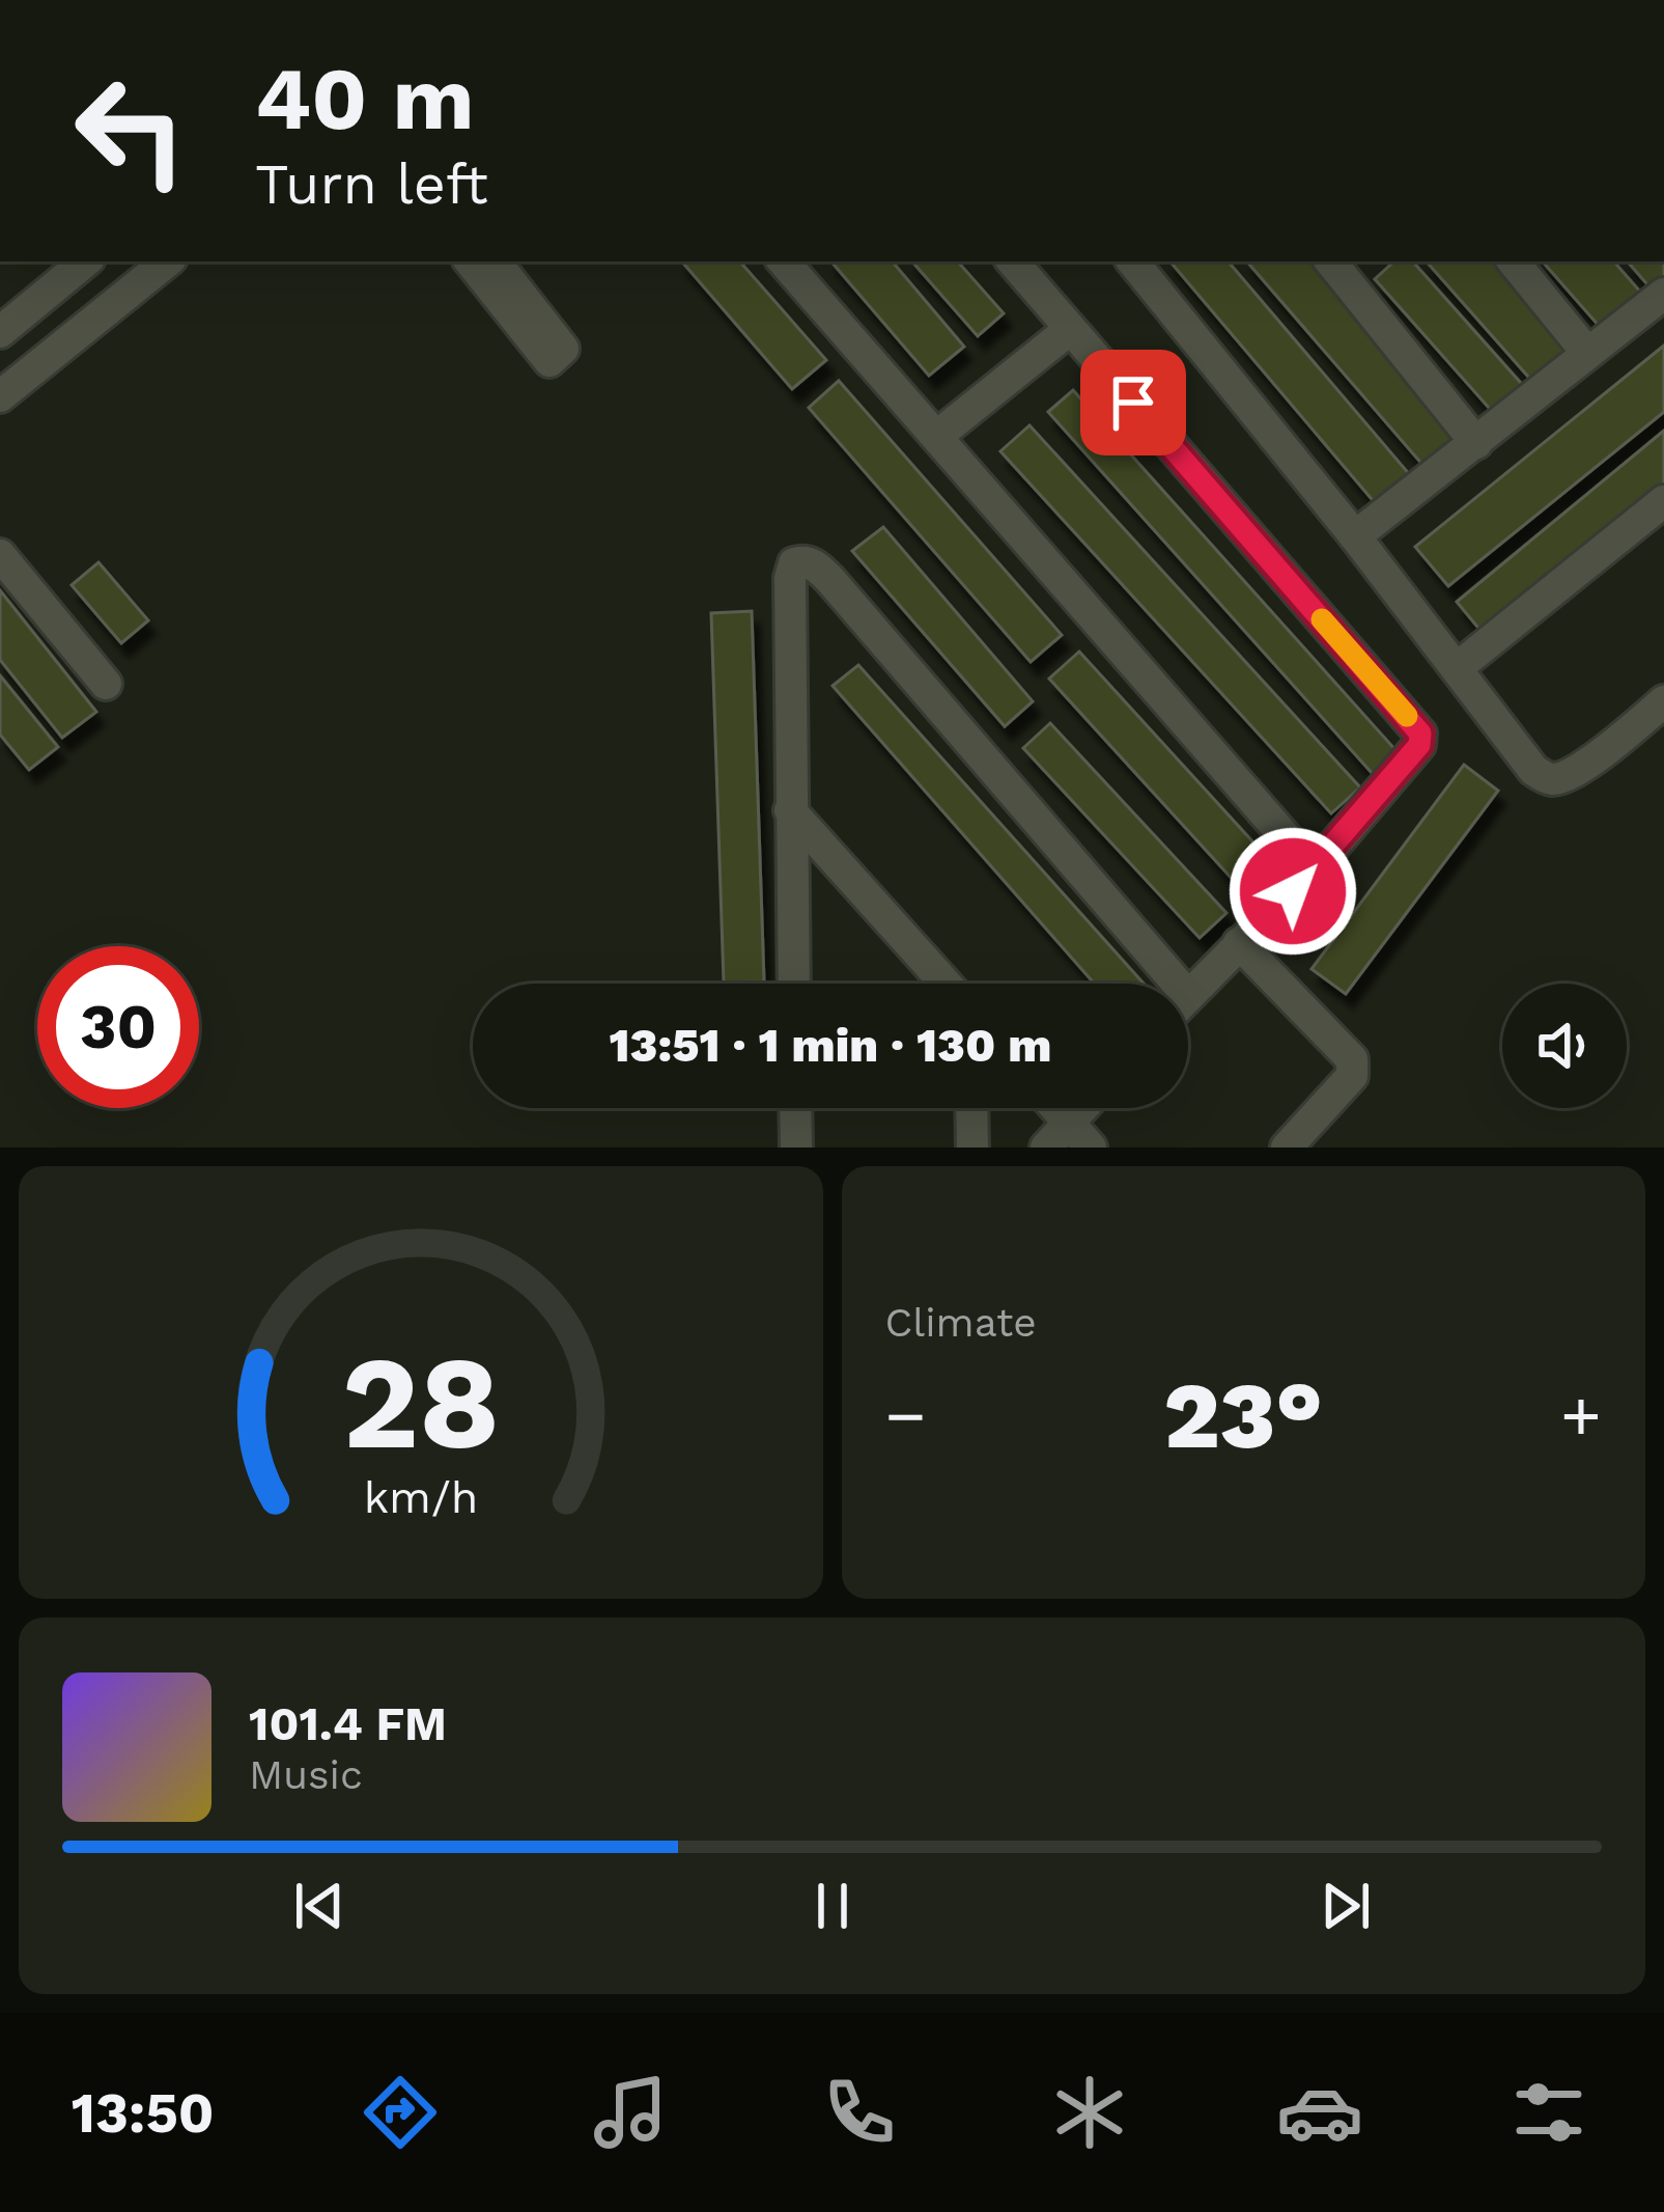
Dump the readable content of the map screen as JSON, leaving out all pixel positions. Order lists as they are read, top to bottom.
{
  "page": {
    "turn": ["40 m", "Turn left"],
    "limit": "30",
    "trip": "13:51 · 1 min · 130 m",
    "tile": "Climate",
    "heat": ["−", "23°", "+"],
    "song": ["101.4 FM", "Music"],
    "tabs": "13:50",
    "gauge": ["28", "km/h"]
  }
}
